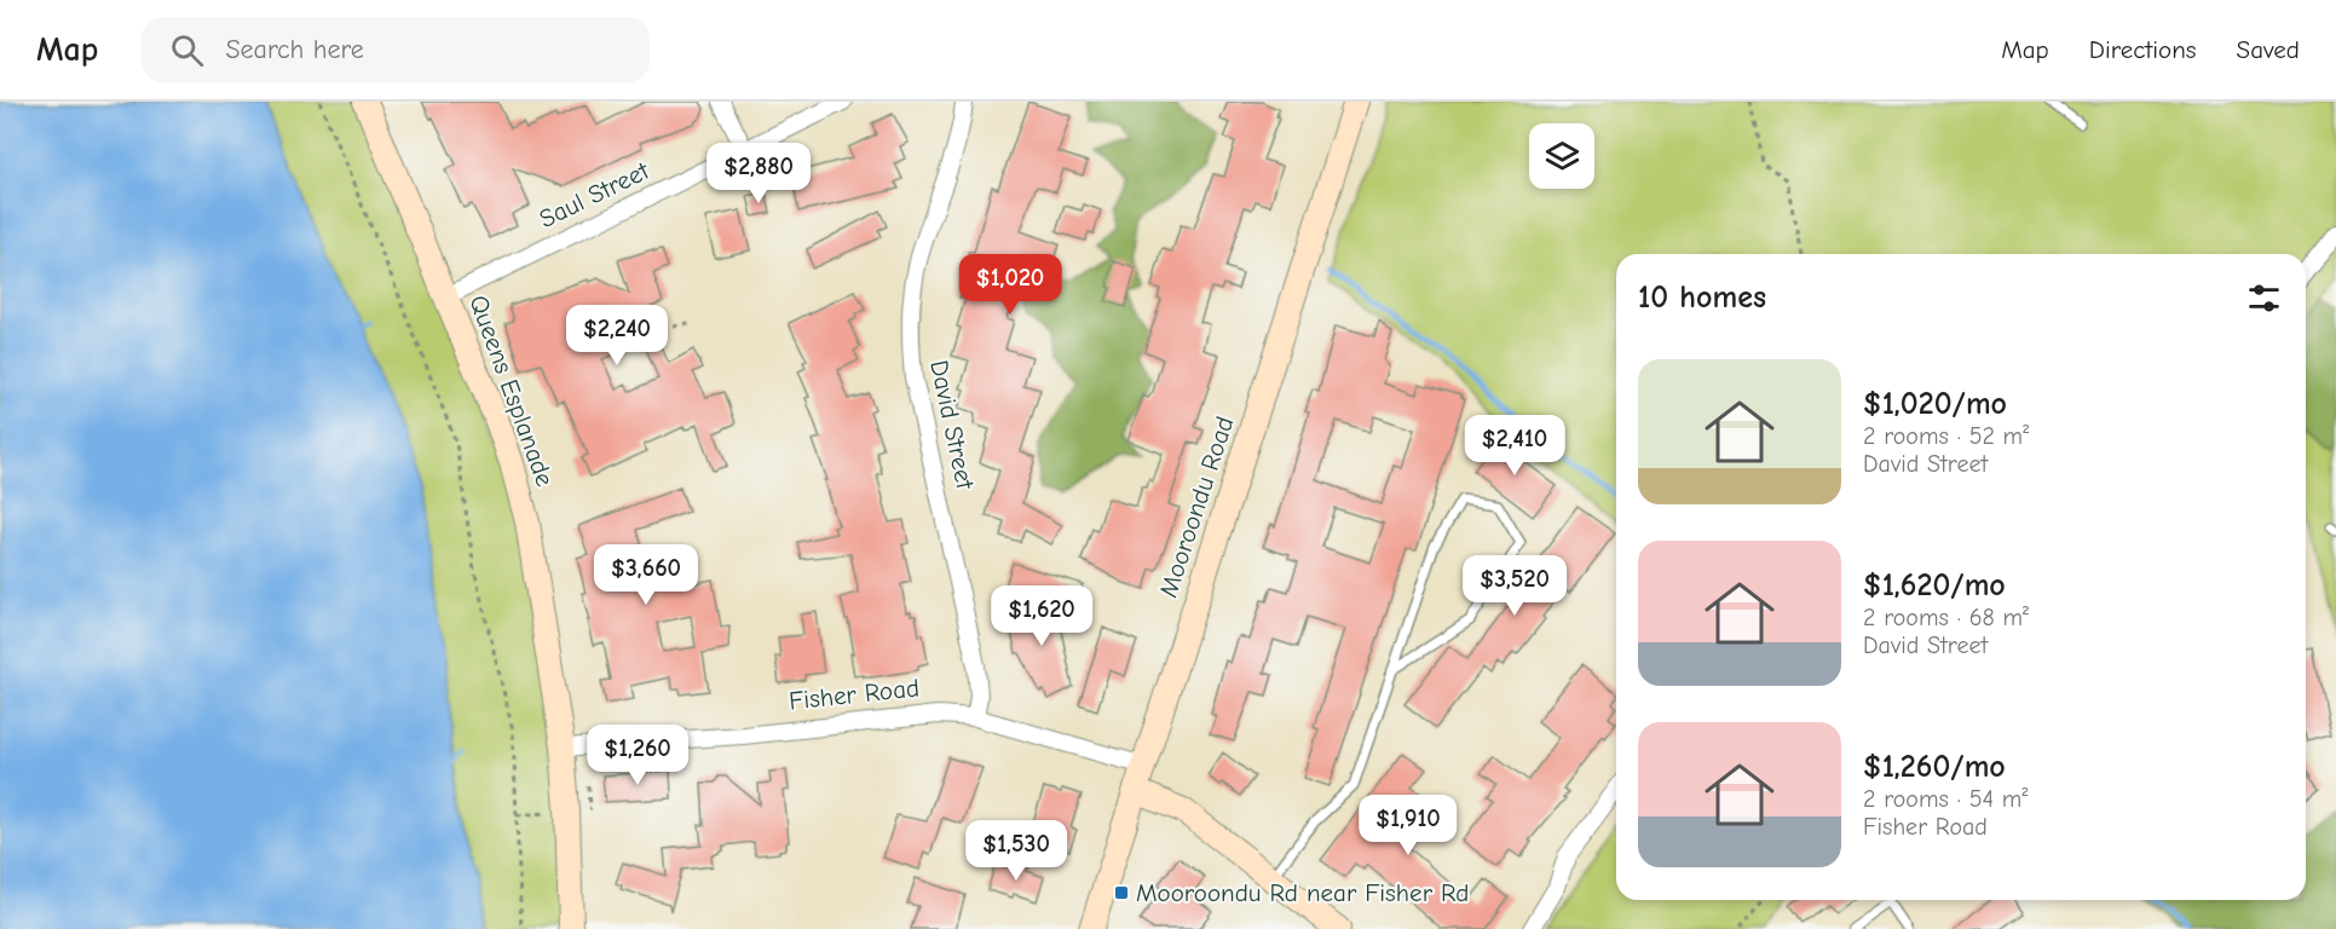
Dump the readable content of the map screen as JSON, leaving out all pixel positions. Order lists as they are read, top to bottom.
{
  "streets": {
    "street": [
      "Saul Street",
      "Queens Esplanade",
      "David Street",
      "Mooroondu Road",
      "Fisher Road"
    ]
  },
  "crossings": [
    ["Saul Street", "Queens Esplanade"],
    ["Queens Esplanade", "Fisher Road"],
    ["David Street", "Fisher Road"],
    ["Mooroondu Road", "Fisher Road"]
  ],
  "places": {
    "transit": ["Mooroondu Rd near Fisher Rd"]
  },
  "page": {
    "header": "Map",
    "search": "Search here",
    "nav": ["Map", "Directions", "Saved"],
    "price": [
      "$2,880",
      "$1,020",
      "$2,240",
      "$2,410",
      "$3,660",
      "$3,520",
      "$1,620",
      "$1,260",
      "$1,910",
      "$1,530"
    ],
    "heading": "10 homes",
    "list": [
      {
        "name": "$1,020/mo",
        "note": "2 rooms · 52 m² · David Street"
      },
      {
        "name": "$1,620/mo",
        "note": "2 rooms · 68 m² · David Street"
      },
      {
        "name": "$1,260/mo",
        "note": "2 rooms · 54 m² · Fisher Road"
      }
    ]
  }
}
